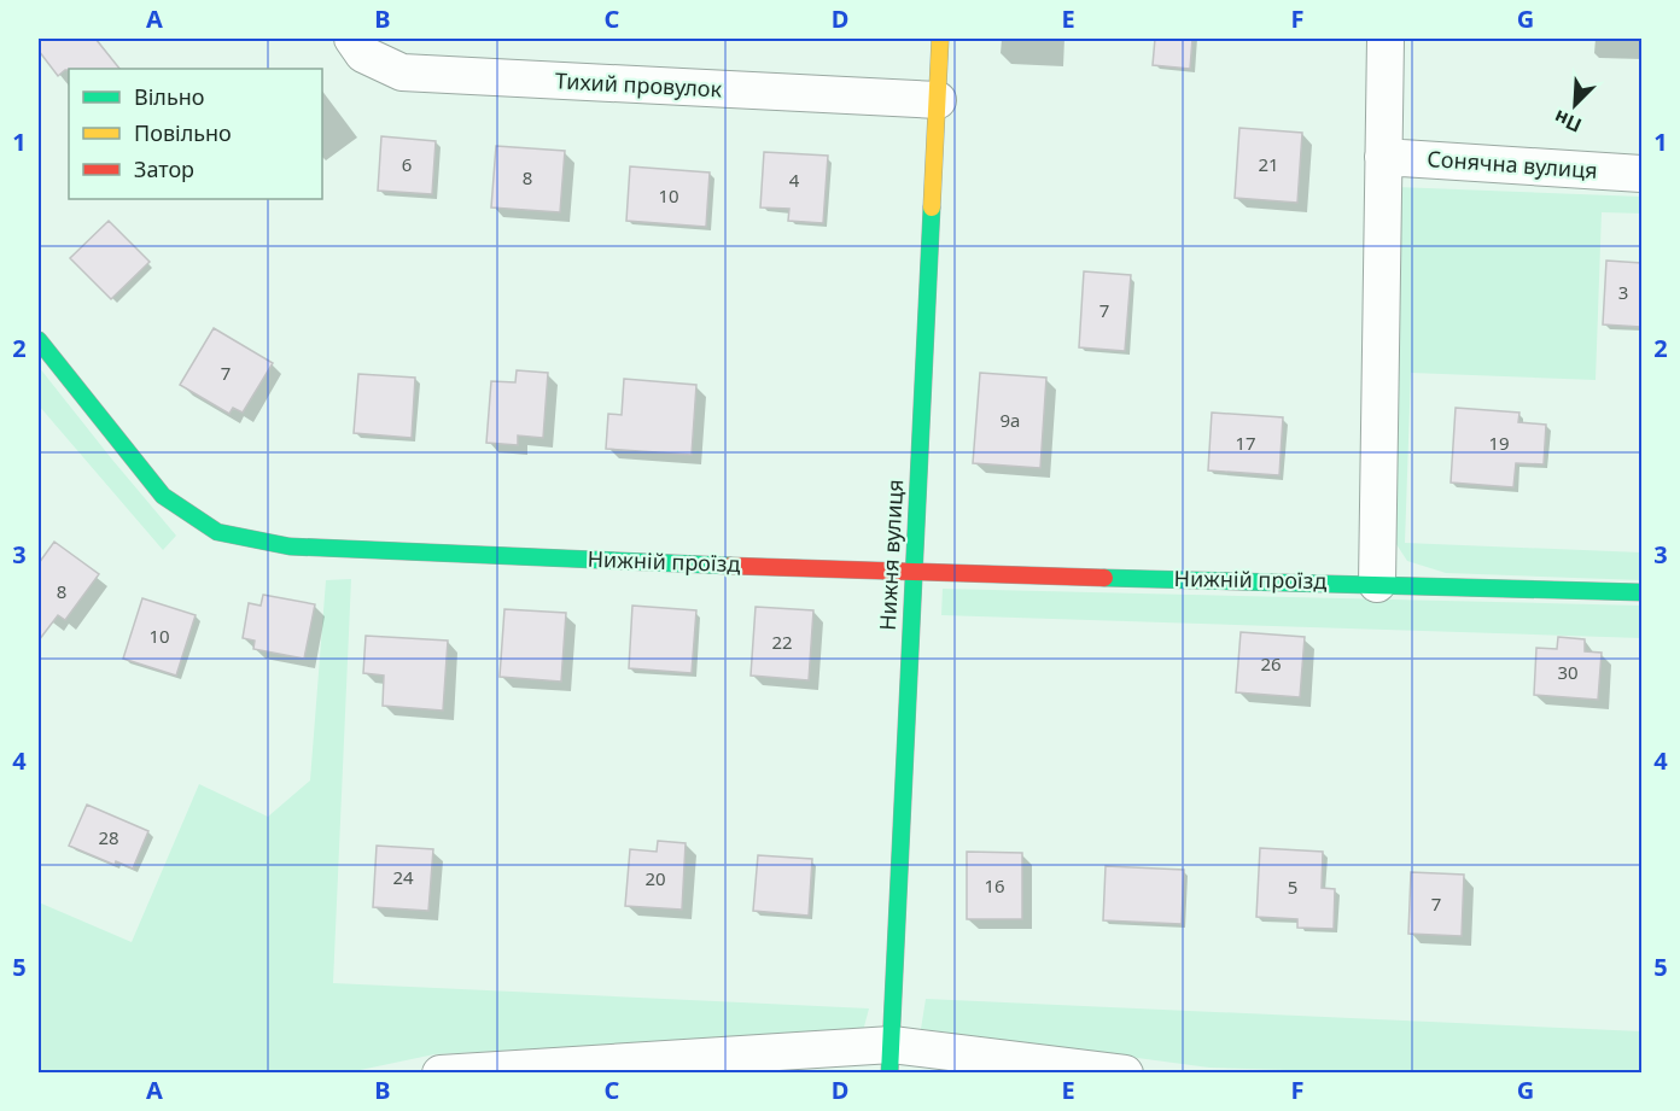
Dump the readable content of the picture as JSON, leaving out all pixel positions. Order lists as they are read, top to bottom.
{
  "streets": {
    "street": [
      "Тихий провулок",
      "Сонячна вулиця",
      "Нижня вулиця",
      "Нижній проїзд"
    ]
  },
  "crossings": [
    ["Тихий провулок", "Нижня вулиця"],
    ["Нижня вулиця", "Нижній проїзд"]
  ],
  "house_numbers": [
    "6",
    "21",
    "8",
    "4",
    "10",
    "3",
    "7",
    "7",
    "9а",
    "17",
    "19",
    "8",
    "10",
    "22",
    "26",
    "30",
    "28",
    "24",
    "20",
    "16",
    "5",
    "7"
  ],
  "legend": ["Вільно", "Повільно", "Затор"],
  "north": "bottom left",
  "grid": {
    "columns": [
      "A",
      "B",
      "C",
      "D",
      "E",
      "F",
      "G"
    ],
    "rows": [
      "1",
      "2",
      "3",
      "4",
      "5"
    ]
  }
}
